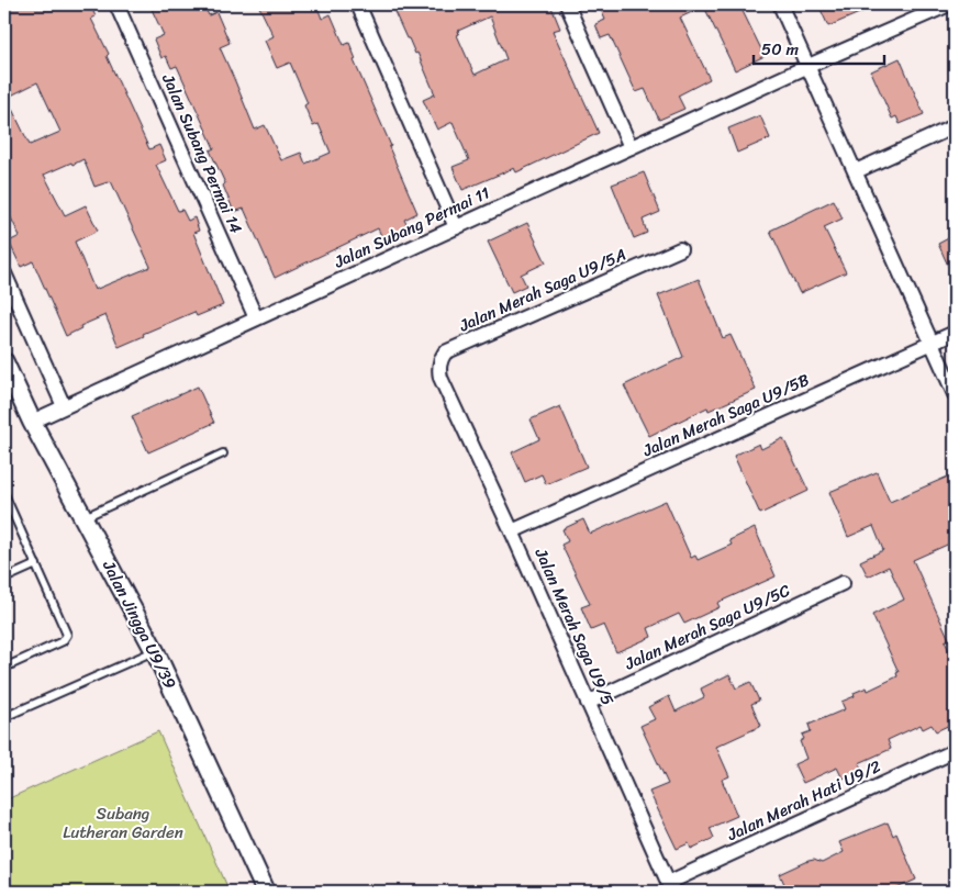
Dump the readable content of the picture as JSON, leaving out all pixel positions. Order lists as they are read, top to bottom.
{
  "streets": {
    "street": [
      "Jalan Subang Permai 14",
      "Jalan Subang Permai 11",
      "Jalan Merah Saga U9/5A",
      "Jalan Merah Saga U9/5B",
      "Jalan Jingga U9/39",
      "Jalan Merah Saga U9/5",
      "Jalan Merah Saga U9/5C",
      "Jalan Merah Hati U9/2"
    ]
  },
  "crossings": [
    ["Jalan Subang Permai 14", "Jalan Subang Permai 11"],
    ["Jalan Subang Permai 11", "Jalan Jingga U9/39"],
    ["Jalan Merah Saga U9/5A", "Jalan Merah Saga U9/5"],
    ["Jalan Merah Saga U9/5B", "Jalan Merah Saga U9/5"],
    ["Jalan Merah Saga U9/5", "Jalan Merah Saga U9/5C"],
    ["Jalan Merah Saga U9/5", "Jalan Merah Hati U9/2"]
  ],
  "parks": ["Subang Lutheran Garden"],
  "scale_bar": "50 m"
}
